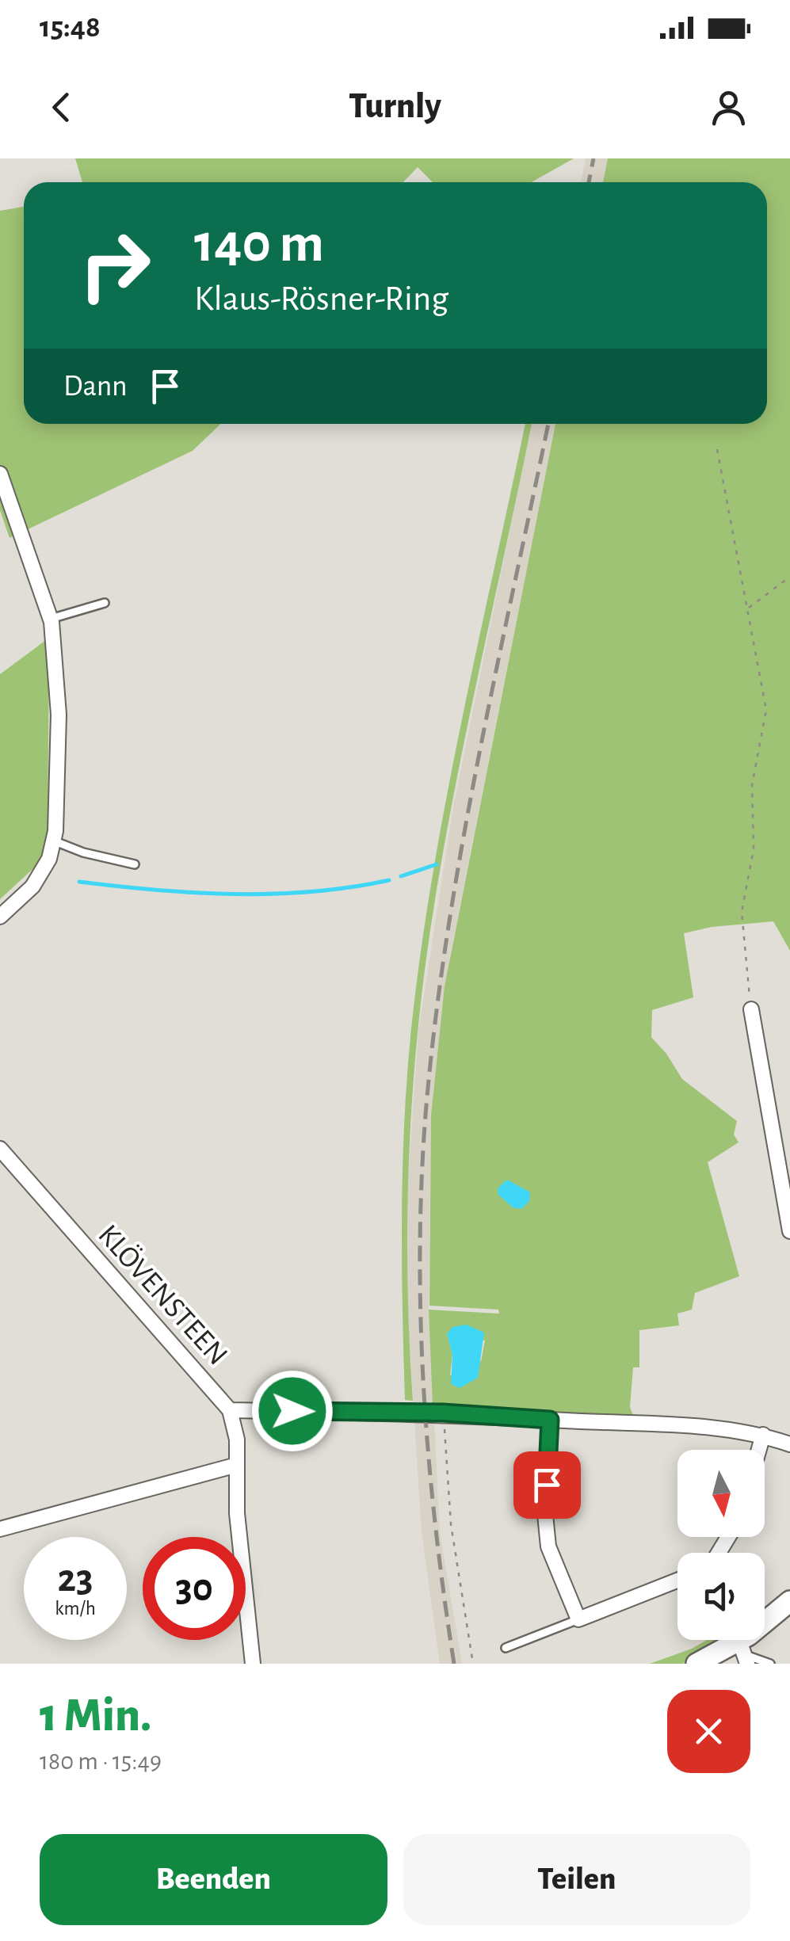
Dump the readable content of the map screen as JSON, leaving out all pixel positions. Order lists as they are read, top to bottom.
{
  "streets": {
    "street": ["KLÖVENSTEEN"]
  },
  "north": "bottom",
  "page": {
    "status": "15:48",
    "header": "Turnly",
    "turn": ["140 m", "Klaus-Rösner-Ring"],
    "then": "Dann",
    "speed": "23 km/h",
    "limit": "30",
    "heading": ["1 Min.", "180 m · 15:49"],
    "buttons": ["Beenden", "Teilen"]
  }
}
